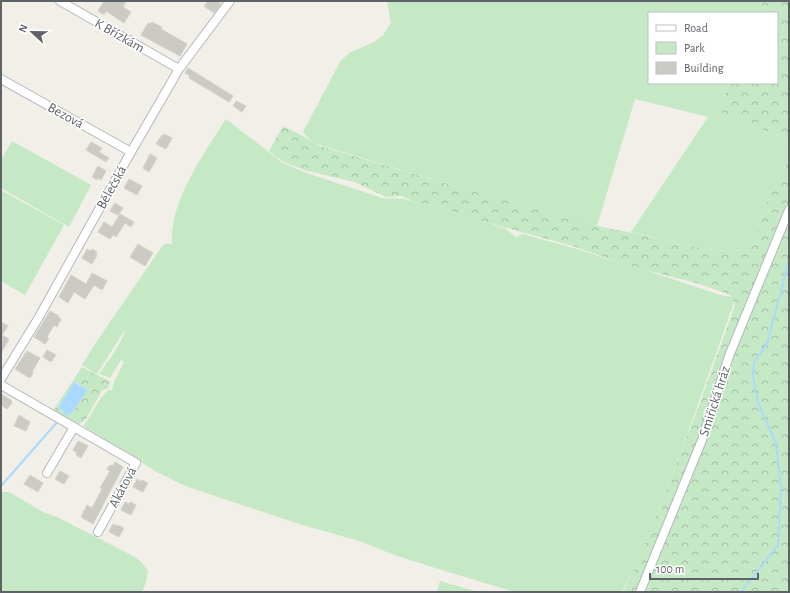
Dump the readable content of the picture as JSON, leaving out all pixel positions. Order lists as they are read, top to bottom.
{
  "streets": {
    "street": [
      "K Břízkám",
      "Bezová",
      "Bělečská",
      "Smiřická hráz",
      "Akátová"
    ]
  },
  "crossings": [
    ["K Břízkám", "Bělečská"],
    ["Bezová", "Bělečská"]
  ],
  "legend": ["Road", "Park", "Building"],
  "scale_bar": "100 m",
  "north": "left"
}
